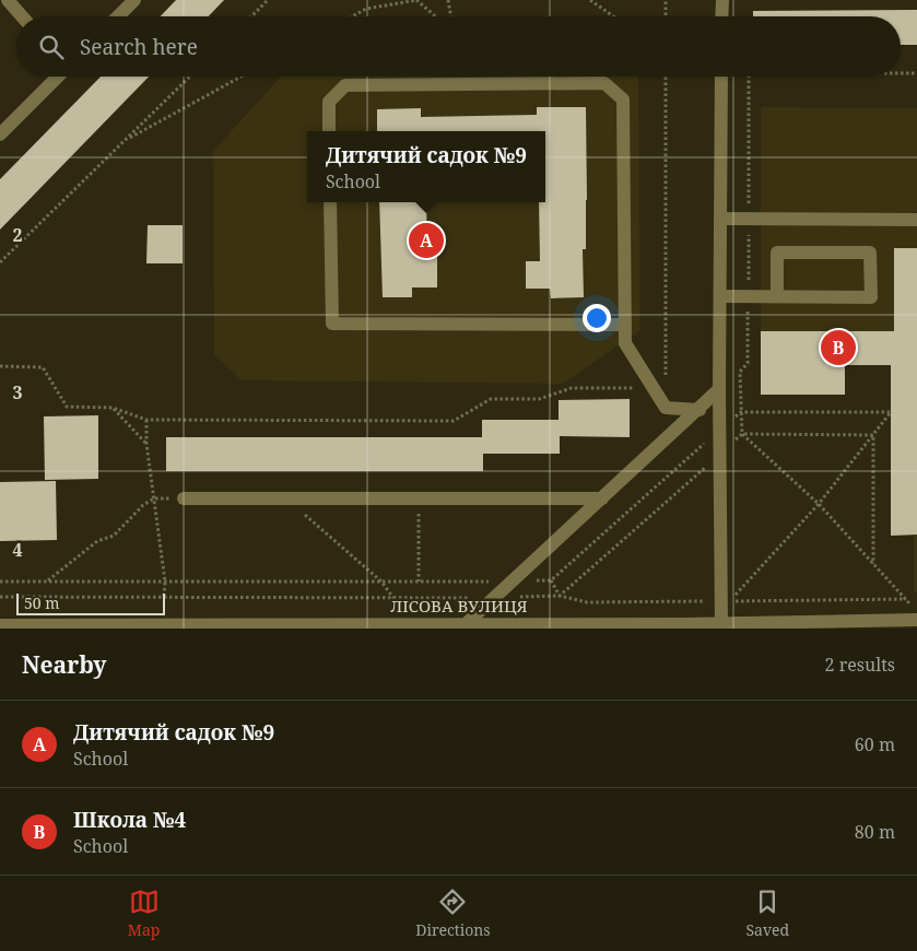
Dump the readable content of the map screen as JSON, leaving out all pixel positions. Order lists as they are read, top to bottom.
{
  "streets": {
    "street": ["ЛІСОВА ВУЛИЦЯ"]
  },
  "scale_bar": "50 m",
  "page": {
    "search": "Search here",
    "popup": ["Дитячий садок №9", "School"],
    "pins": ["A", "B"],
    "scale": "50 m",
    "heading": ["Nearby", "2 results"],
    "list": [
      {
        "mark": "A",
        "name": "Дитячий садок №9",
        "note": "School",
        "value": "60 m"
      },
      {
        "mark": "B",
        "name": "Школа №4",
        "note": "School",
        "value": "80 m"
      }
    ],
    "nav": ["Map", "Directions", "Saved"]
  },
  "grid": {
    "rows": ["2", "3", "4"]
  }
}
